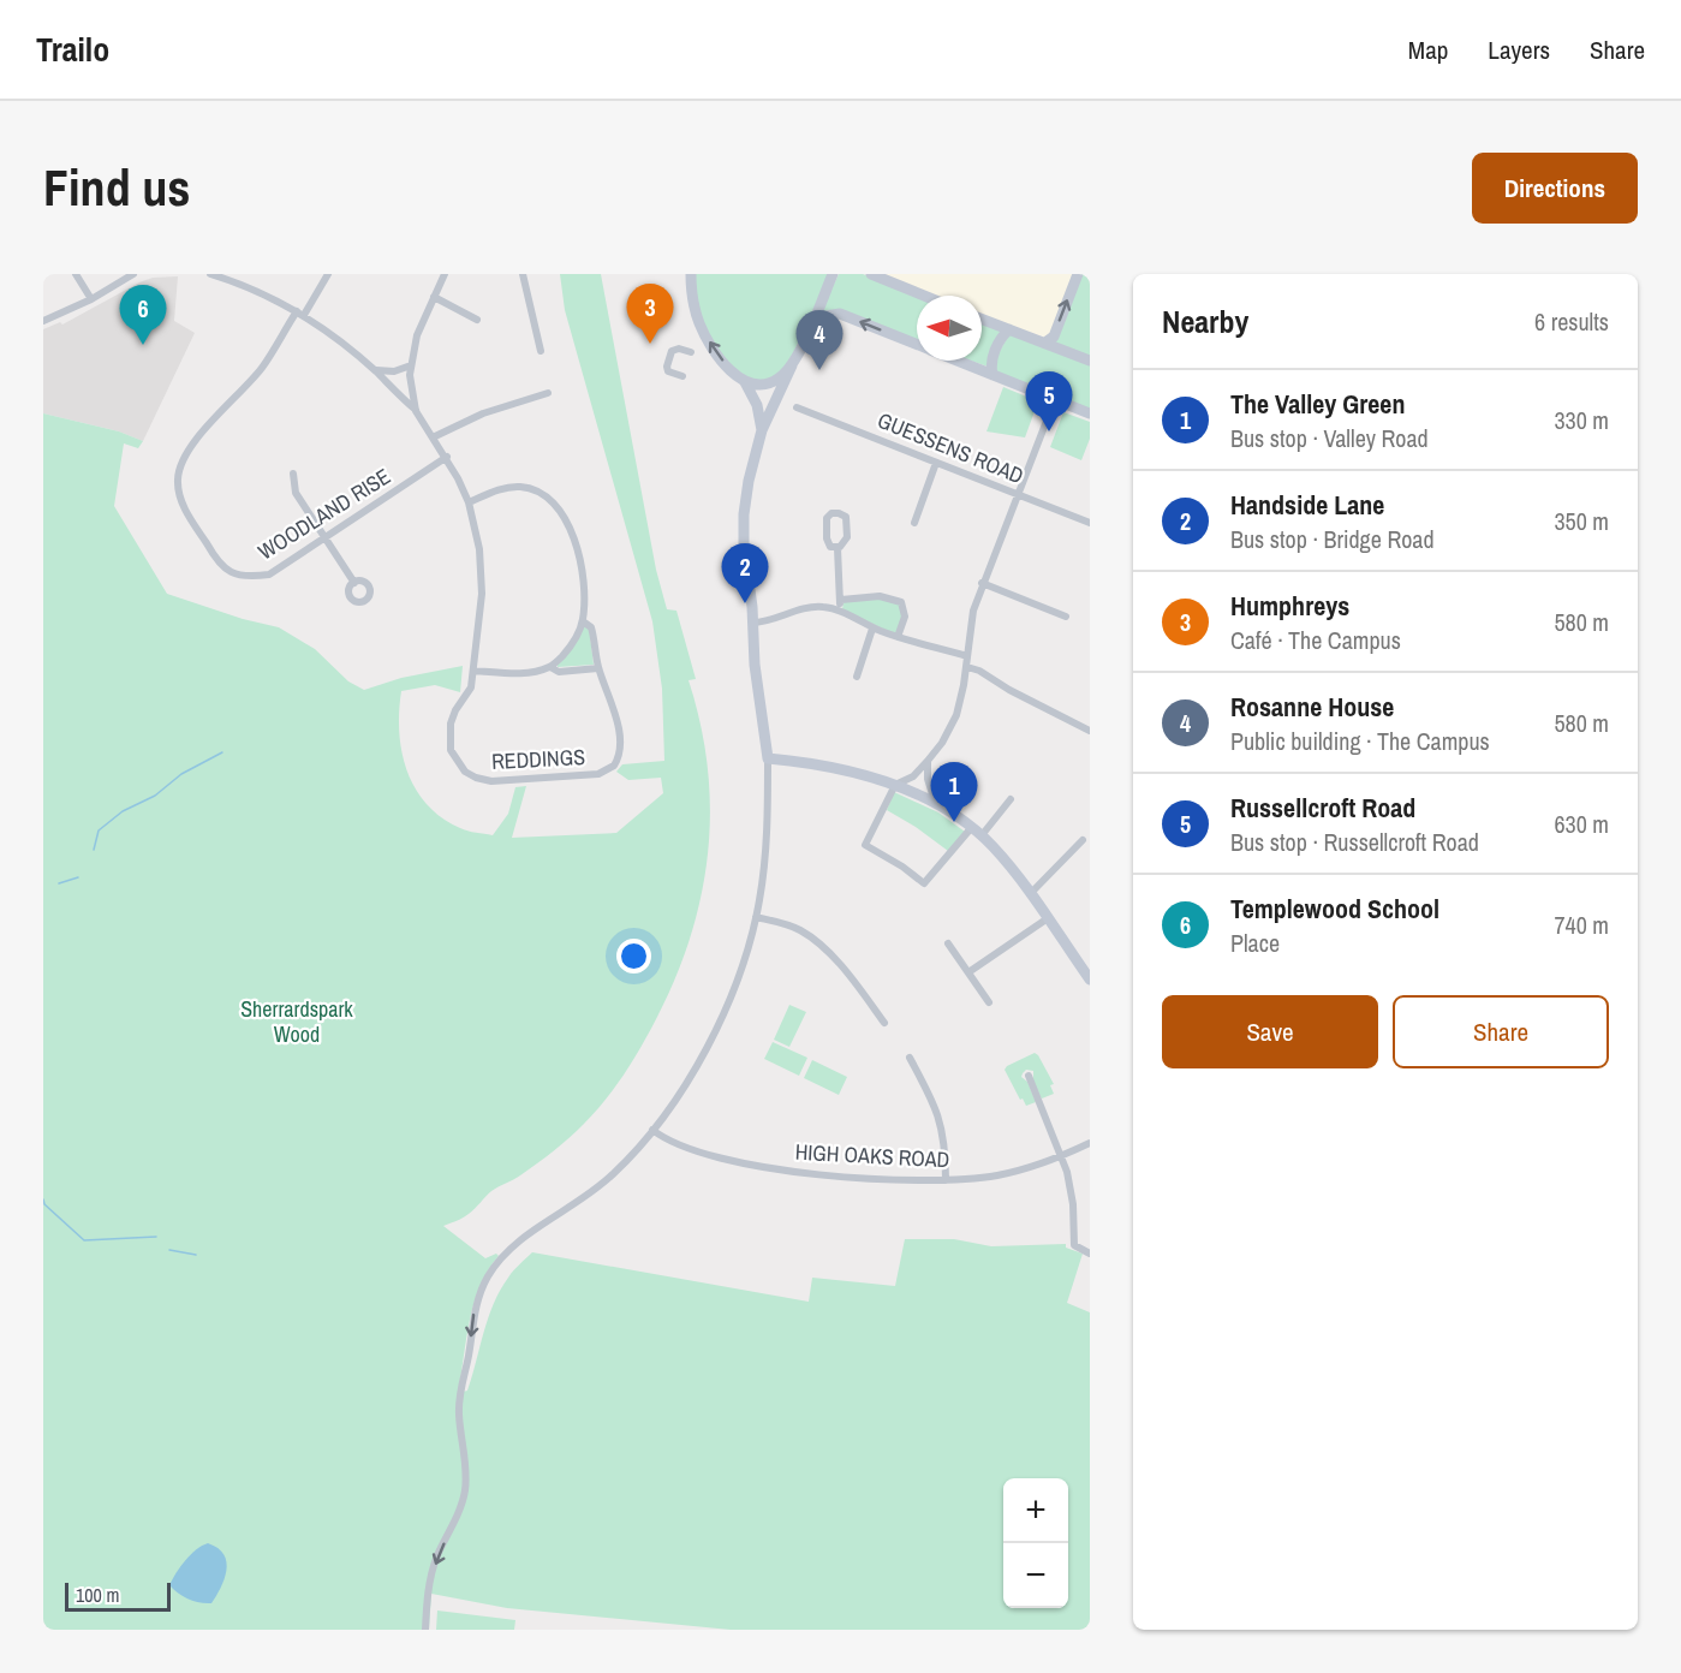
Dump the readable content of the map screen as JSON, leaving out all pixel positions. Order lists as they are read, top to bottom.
{
  "streets": {
    "street": [
      "GUESSENS ROAD",
      "WOODLAND RISE",
      "REDDINGS",
      "HIGH OAKS ROAD"
    ]
  },
  "parks": ["Sherrardspark Wood"],
  "scale_bar": "100 m",
  "north": "left",
  "page": {
    "header": "Trailo",
    "nav": ["Map", "Layers", "Share"],
    "buttons": [
      "Directions",
      ["Save", "Share"]
    ],
    "title": "Find us",
    "heading": ["Nearby", "6 results"],
    "pins": [
      "3",
      "6",
      "4",
      "5",
      "2",
      "1"
    ],
    "list": [
      {
        "mark": "1",
        "name": "The Valley Green",
        "note": "Bus stop · Valley Road",
        "value": "330 m"
      },
      {
        "mark": "2",
        "name": "Handside Lane",
        "note": "Bus stop · Bridge Road",
        "value": "350 m"
      },
      {
        "mark": "3",
        "name": "Humphreys",
        "note": "Café · The Campus",
        "value": "580 m"
      },
      {
        "mark": "4",
        "name": "Rosanne House",
        "note": "Public building · The Campus",
        "value": "580 m"
      },
      {
        "mark": "5",
        "name": "Russellcroft Road",
        "note": "Bus stop · Russellcroft Road",
        "value": "630 m"
      },
      {
        "mark": "6",
        "name": "Templewood School",
        "note": "Place",
        "value": "740 m"
      }
    ],
    "map_buttons": ["+", "−"],
    "scale": "100 m"
  }
}
